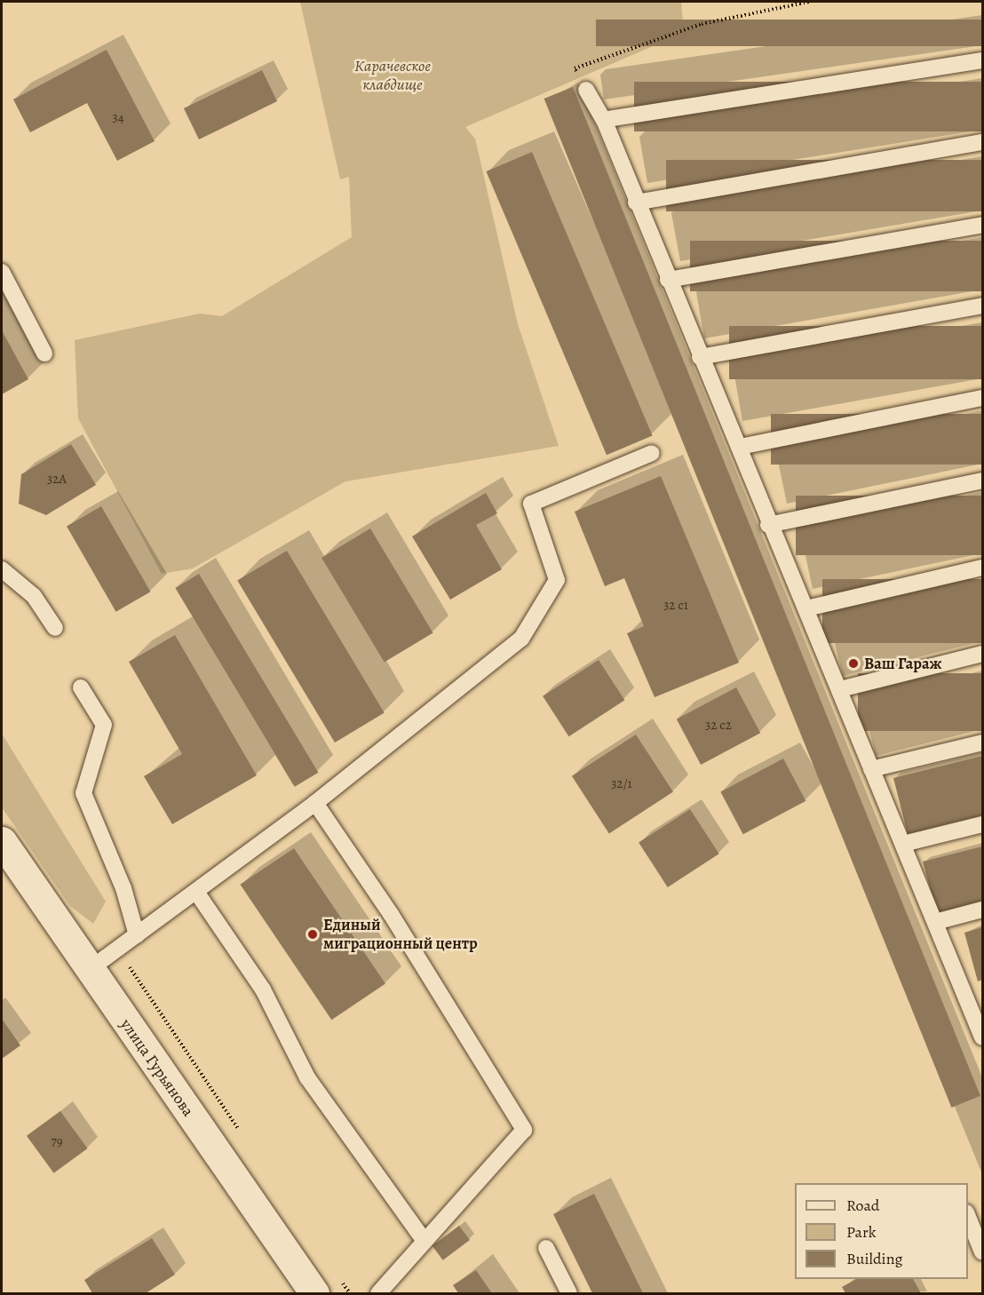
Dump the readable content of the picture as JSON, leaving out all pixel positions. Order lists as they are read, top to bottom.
{
  "streets": {
    "street": ["улица Гурьянова"]
  },
  "parks": ["Карачевское клабдище"],
  "places": ["Ваш Гараж", "Единый миграционный центр"],
  "house_numbers": [
    "34",
    "32А",
    "32 с1",
    "32 с2",
    "32/1",
    "79"
  ],
  "legend": ["Road", "Park", "Building"]
}
